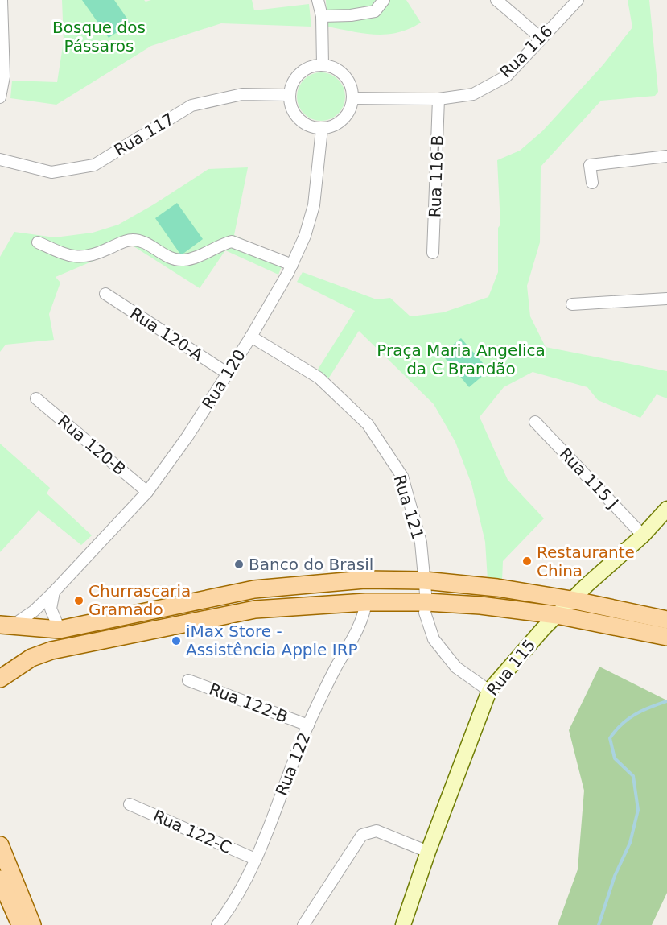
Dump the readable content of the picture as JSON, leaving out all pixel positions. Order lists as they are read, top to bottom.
{
  "streets": {
    "street": [
      "Rua 116",
      "Rua 117",
      "Rua 116-B",
      "Rua 120-A",
      "Rua 120",
      "Rua 120-B",
      "Rua 115 J",
      "Rua 121",
      "Rua 115",
      "Rua 122-B",
      "Rua 122",
      "Rua 122-C"
    ]
  },
  "crossings": [
    ["Rua 116", "Rua 117"],
    ["Rua 116", "Rua 116-B"],
    ["Rua 116", "Rua 120"],
    ["Rua 117", "Rua 120"],
    ["Rua 120-A", "Rua 120"],
    ["Rua 120", "Rua 120-B"],
    ["Rua 120", "Rua 121"],
    ["Rua 115 J", "Rua 115"],
    ["Rua 121", "Rua 115"],
    ["Rua 122-B", "Rua 122"],
    ["Rua 122", "Rua 122-C"]
  ],
  "parks": ["Bosque dos Pássaros", "Praça Maria Angelica da C Brandão"],
  "places": [
    "Restaurante China",
    "Banco do Brasil",
    "Churrascaria Gramado",
    "iMax Store - Assistência Apple IRP"
  ]
}
